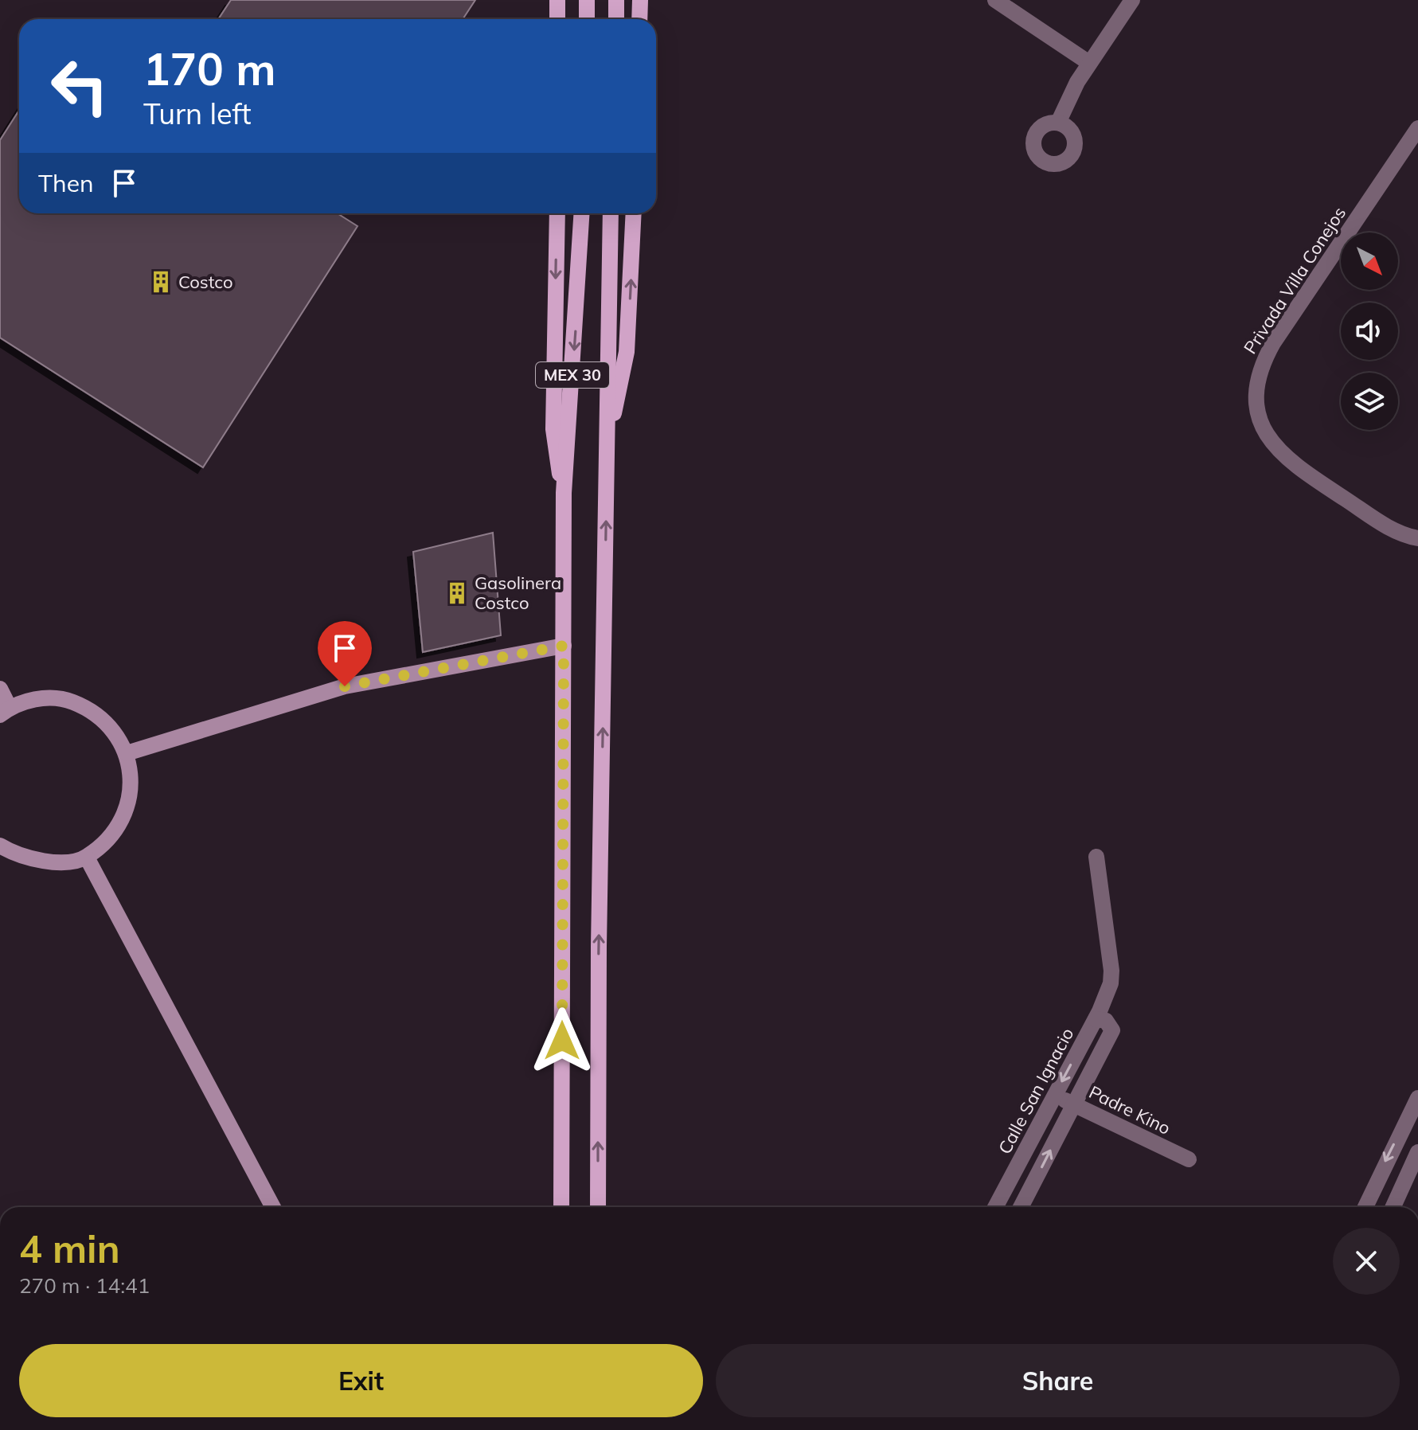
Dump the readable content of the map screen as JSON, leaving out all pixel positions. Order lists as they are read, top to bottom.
{
  "streets": {
    "main road": ["MEX 30"],
    "street": ["Privada Villa Conejos", "Calle San Ignacio", "Padre Kino"]
  },
  "crossings": [
    ["Calle San Ignacio", "Padre Kino"]
  ],
  "places": {
    "building": ["Costco", "Gasolinera Costco"]
  },
  "north": "bottom right",
  "page": {
    "turn": ["170 m", "Turn left"],
    "then": "Then",
    "heading": ["4 min", "270 m · 14:41"],
    "buttons": ["Exit", "Share"]
  }
}
